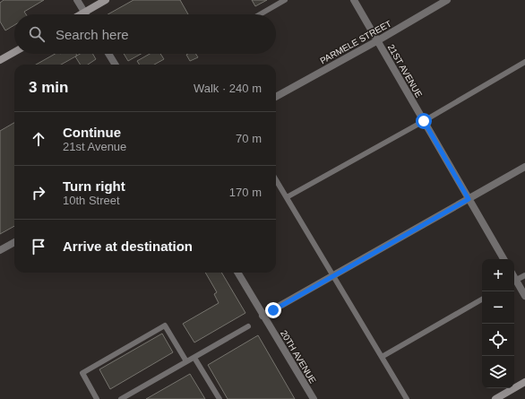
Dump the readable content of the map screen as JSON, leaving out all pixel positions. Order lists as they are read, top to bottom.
{
  "streets": {
    "street": ["PARMELE STREET", "21ST AVENUE", "20TH AVENUE"]
  },
  "crossings": [
    ["PARMELE STREET", "21ST AVENUE"]
  ],
  "page": {
    "search": "Search here",
    "heading": ["3 min", "Walk · 240 m"],
    "list": [
      ["Continue", "21st Avenue", "70 m"],
      ["Turn right", "10th Street", "170 m"],
      "Arrive at destination"
    ],
    "map_buttons": ["+", "−"]
  }
}
